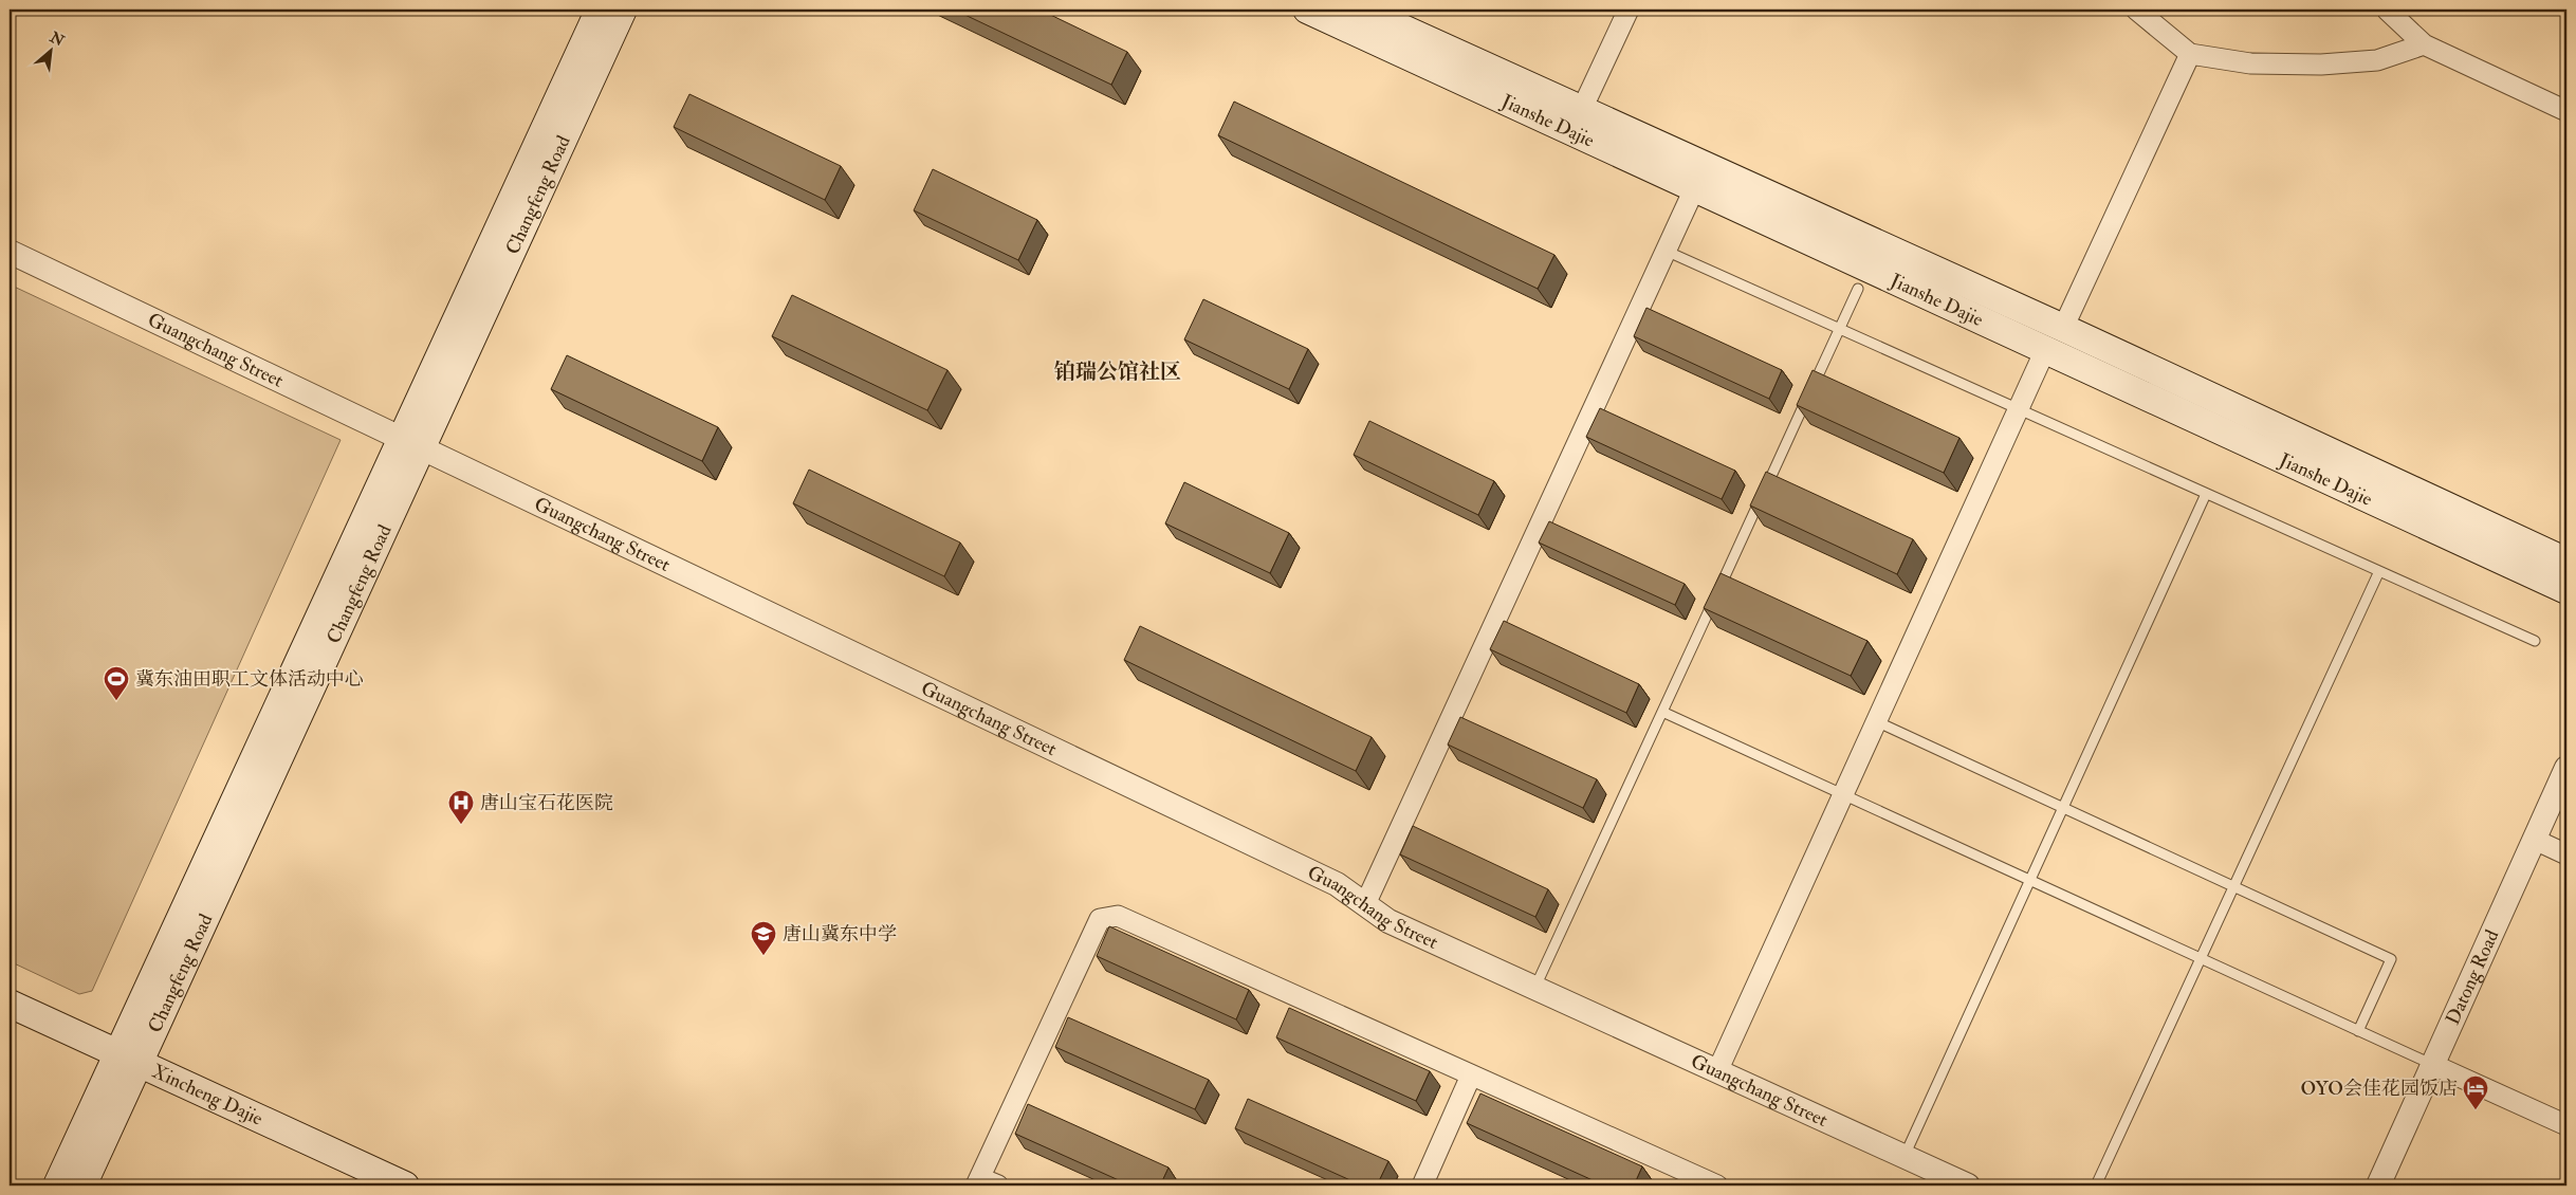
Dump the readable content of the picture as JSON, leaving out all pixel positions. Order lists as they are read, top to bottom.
{
  "streets": {
    "main road": ["Jianshe Dajie", "Changfeng Road", "Xincheng Dajie"],
    "street": ["Guangchang Street", "Datong Road"]
  },
  "crossings": [
    ["Changfeng Road", "Guangchang Street"]
  ],
  "districts": ["铂瑞公馆社区"],
  "places": {
    "sports": ["冀东油田职工文体活动中心"],
    "hospital": ["唐山宝石花医院"],
    "school or university": ["唐山冀东中学"],
    "hotel": ["OYO会佳花园饭店"]
  },
  "north": "top right"
}
